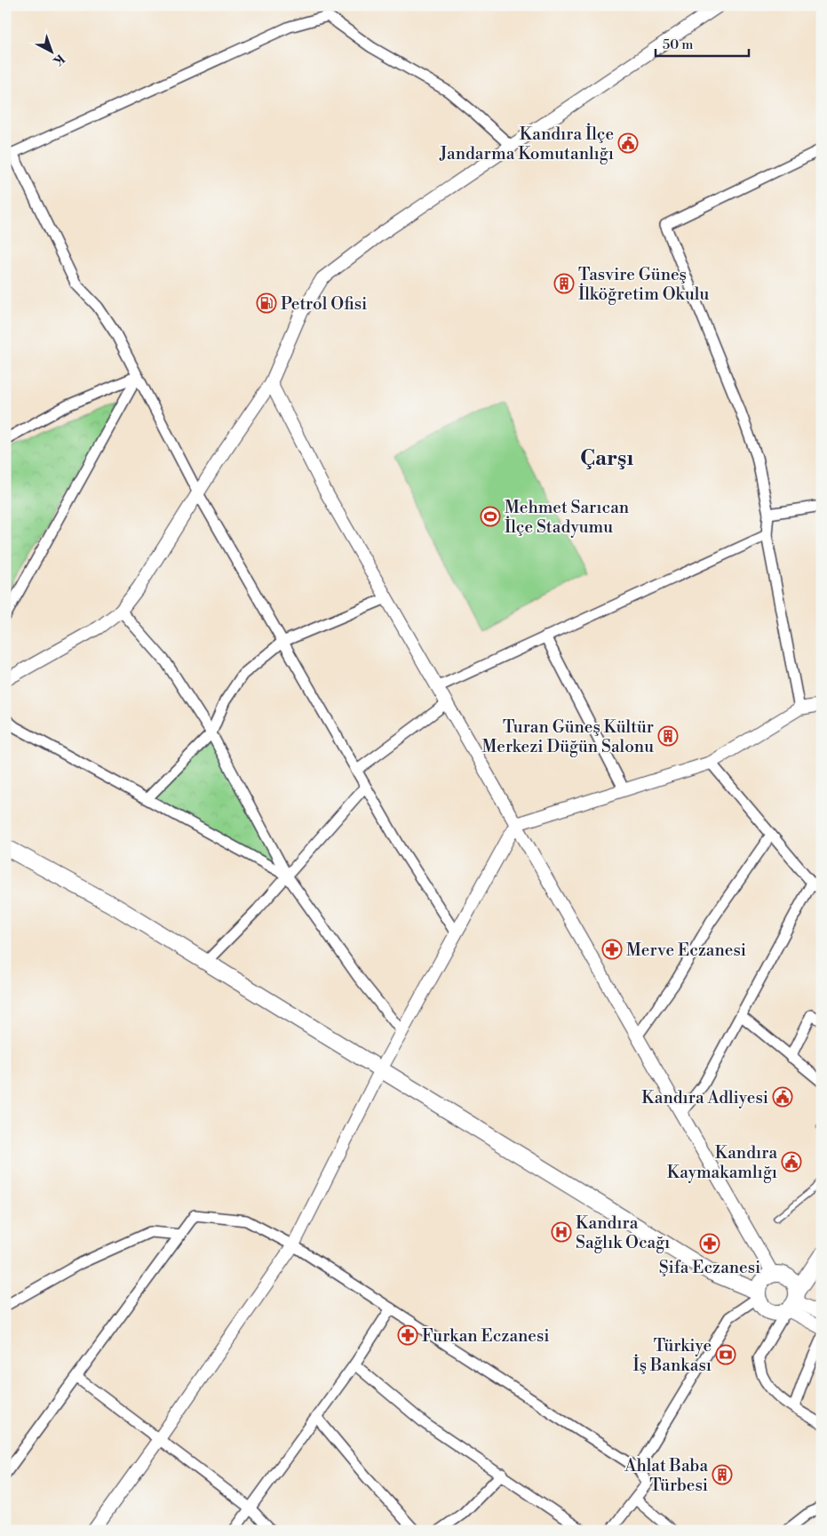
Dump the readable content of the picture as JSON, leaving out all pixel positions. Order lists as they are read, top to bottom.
{
  "districts": ["Çarşı"],
  "places": {
    "public building": ["Kandıra İlçe Jandarma Komutanlığı", "Kandıra Adliyesi", "Kandıra Kaymakamlığı"],
    "building": ["Tasvire Güneş İlköğretim Okulu", "Turan Güneş Kültür Merkezi Düğün Salonu", "Ahlat Baba Türbesi"],
    "fuel station": ["Petrol Ofisi"],
    "sports": ["Mehmet Sarıcan İlçe Stadyumu"],
    "pharmacy": ["Merve Eczanesi", "Şifa Eczanesi", "Furkan Eczanesi"],
    "hospital": ["Kandıra Sağlık Ocağı"],
    "bank": ["Türkiye İş Bankası"]
  },
  "scale_bar": "50 m",
  "north": "bottom right"
}
